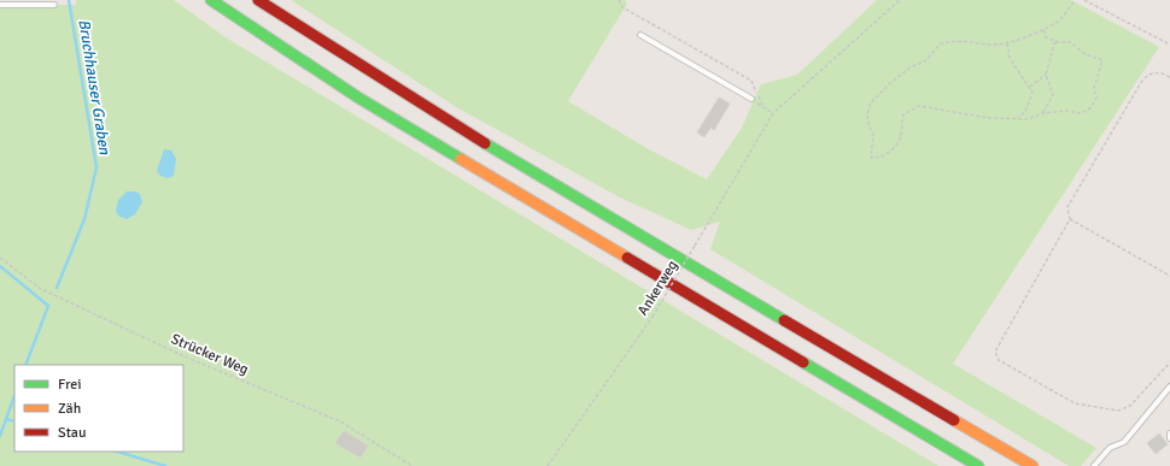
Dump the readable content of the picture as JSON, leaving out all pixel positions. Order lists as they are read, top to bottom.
{
  "streets": {
    "path": ["Ankerweg", "Strücker Weg"]
  },
  "water": ["Bruchhauser Graben"],
  "legend": ["Frei", "Zäh", "Stau"]
}
